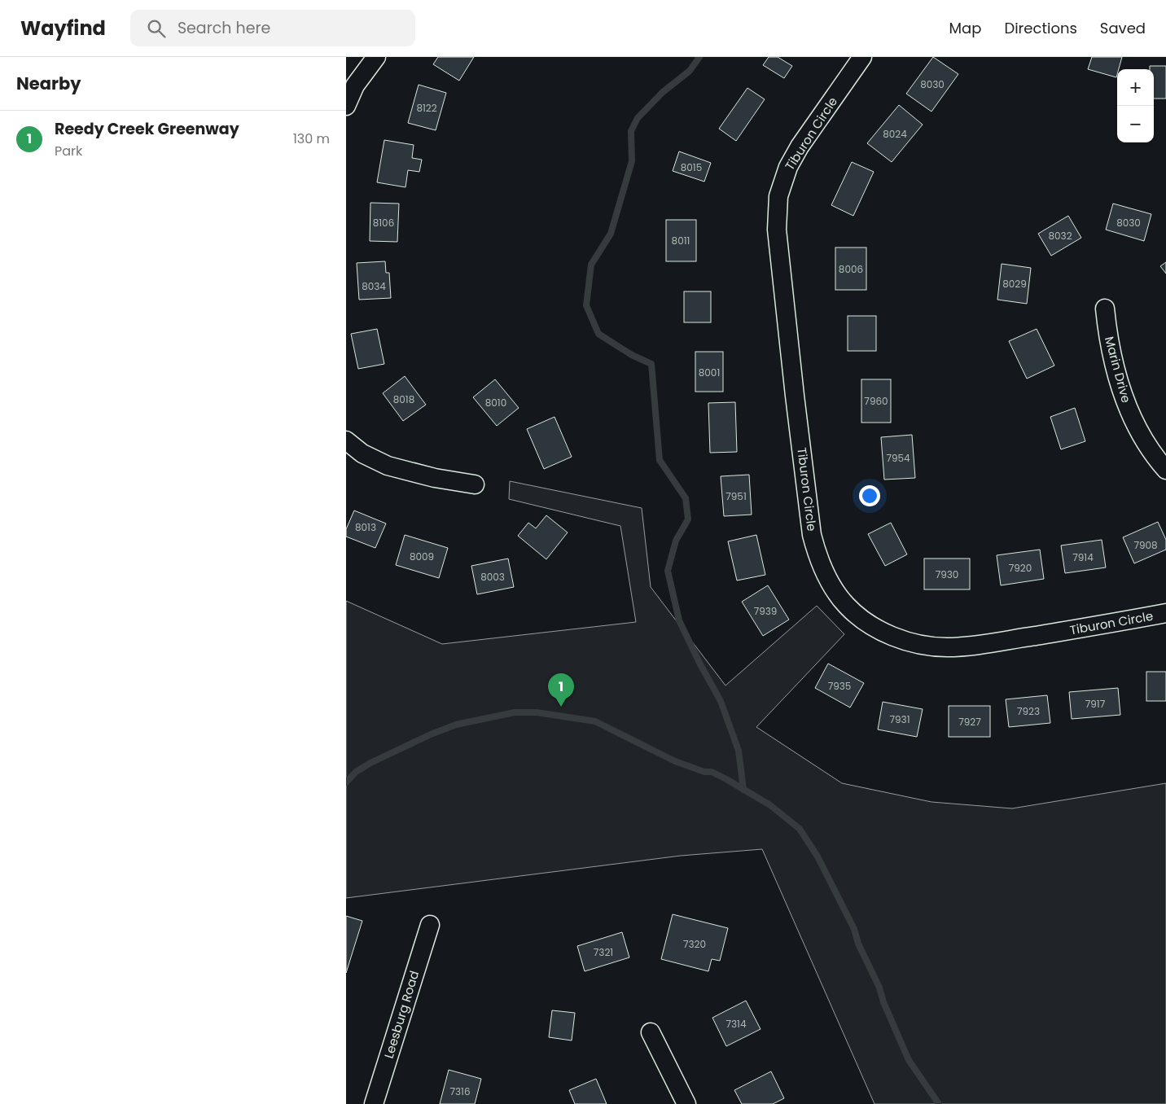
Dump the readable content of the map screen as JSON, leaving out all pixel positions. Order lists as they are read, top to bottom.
{
  "streets": {
    "street": ["Tiburon Circle", "Marin Drive", "Leesburg Road"]
  },
  "house_numbers": [
    "8030",
    "8122",
    "8024",
    "8015",
    "8106",
    "8030",
    "8032",
    "8011",
    "8006",
    "8029",
    "8034",
    "8001",
    "8018",
    "7960",
    "8010",
    "7954",
    "7951",
    "8013",
    "7908",
    "8009",
    "7914",
    "7920",
    "7930",
    "8003",
    "7939",
    "7935",
    "7917",
    "7923",
    "7931",
    "7927",
    "7320",
    "7321",
    "7314",
    "7316"
  ],
  "page": {
    "header": "Wayfind",
    "search": "Search here",
    "nav": ["Map", "Directions", "Saved"],
    "heading": "Nearby",
    "map_buttons": ["+", "−"],
    "list": [
      {
        "mark": "1",
        "name": "Reedy Creek Greenway",
        "note": "Park",
        "value": "130 m"
      }
    ],
    "pins": "1"
  }
}
